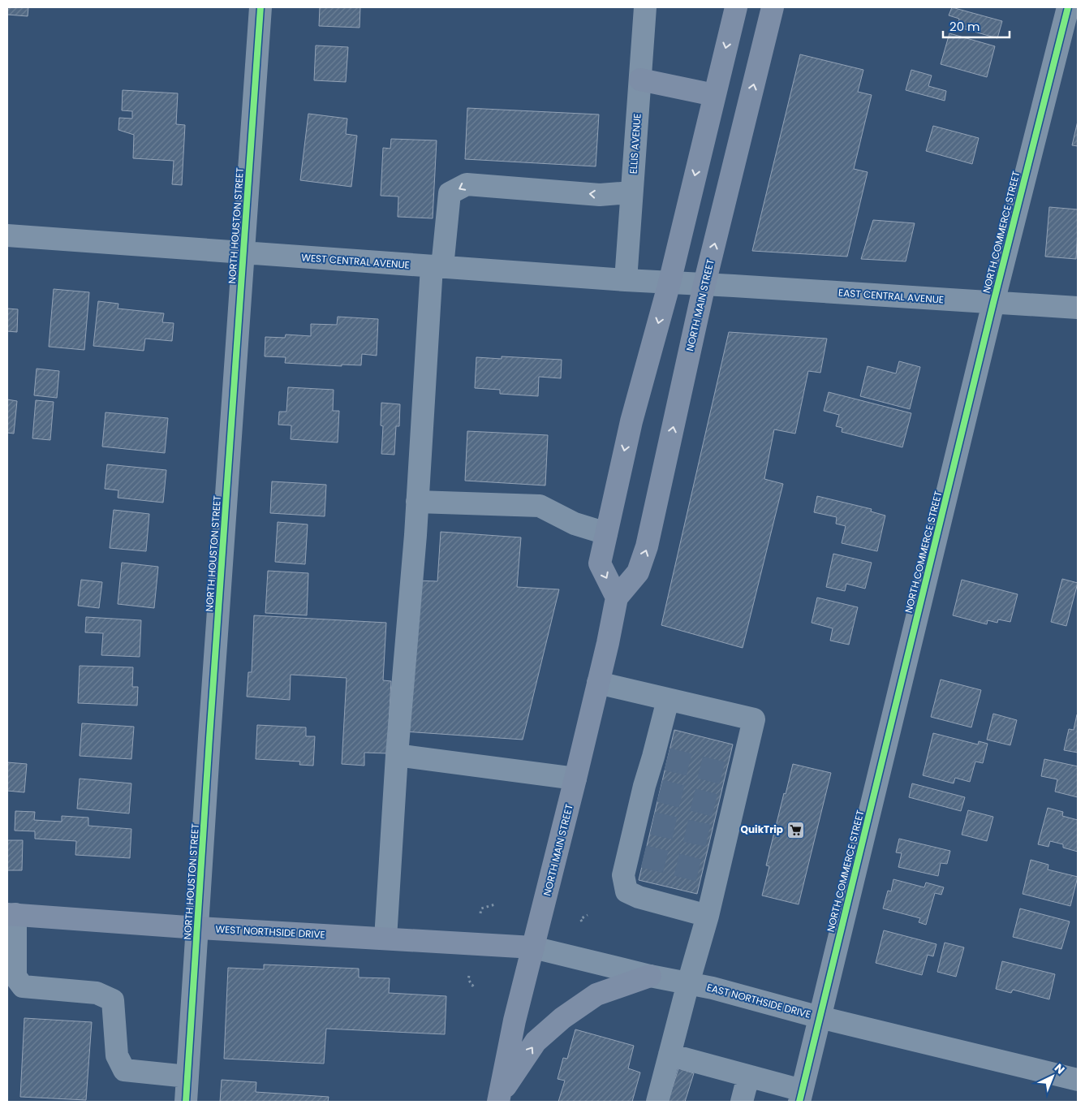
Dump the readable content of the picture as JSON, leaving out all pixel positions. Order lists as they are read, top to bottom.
{
  "streets": {
    "main road": ["NORTH MAIN STREET", "WEST NORTHSIDE DRIVE"],
    "street": [
      "ELLIS AVENUE",
      "NORTH HOUSTON STREET",
      "NORTH COMMERCE STREET",
      "WEST CENTRAL AVENUE",
      "EAST CENTRAL AVENUE",
      "EAST NORTHSIDE DRIVE"
    ]
  },
  "crossings": [
    ["ELLIS AVENUE", "WEST CENTRAL AVENUE"],
    ["NORTH HOUSTON STREET", "WEST CENTRAL AVENUE"],
    ["NORTH HOUSTON STREET", "WEST NORTHSIDE DRIVE"],
    ["NORTH COMMERCE STREET", "EAST CENTRAL AVENUE"],
    ["NORTH COMMERCE STREET", "EAST NORTHSIDE DRIVE"],
    ["WEST CENTRAL AVENUE", "EAST CENTRAL AVENUE"],
    ["WEST CENTRAL AVENUE", "NORTH MAIN STREET"],
    ["EAST CENTRAL AVENUE", "NORTH MAIN STREET"],
    ["NORTH MAIN STREET", "WEST NORTHSIDE DRIVE"],
    ["NORTH MAIN STREET", "EAST NORTHSIDE DRIVE"],
    ["WEST NORTHSIDE DRIVE", "EAST NORTHSIDE DRIVE"]
  ],
  "places": {
    "supermarket": ["QuikTrip"]
  },
  "scale_bar": "20 m",
  "north": "top right"
}
